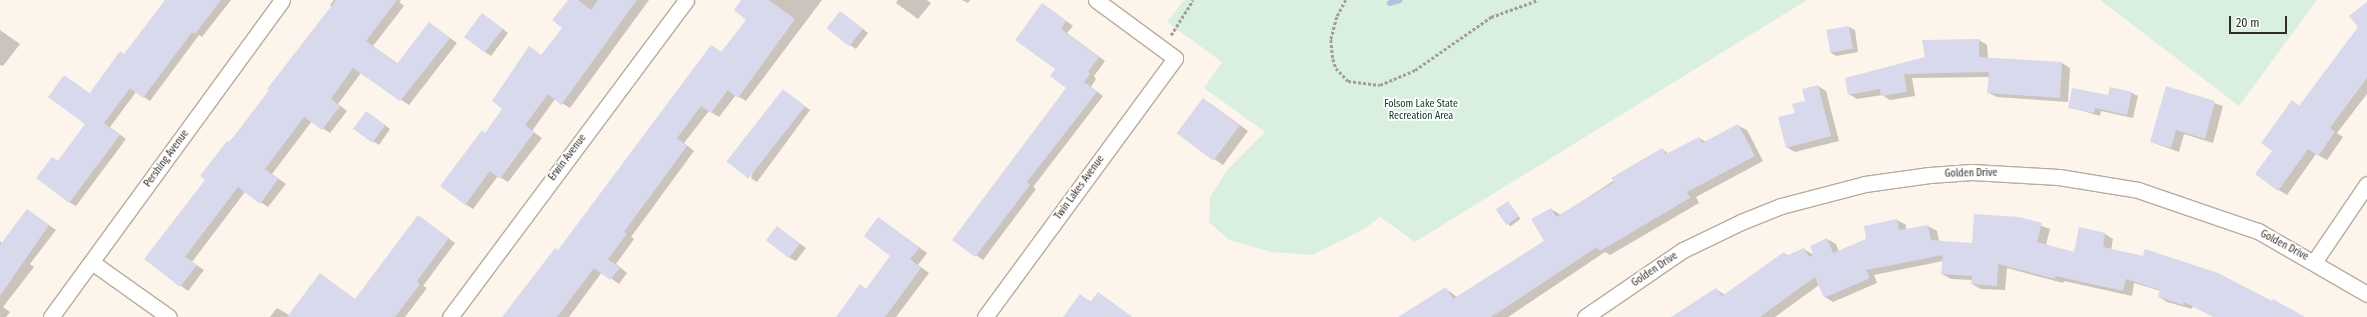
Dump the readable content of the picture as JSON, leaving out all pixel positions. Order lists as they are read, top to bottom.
{
  "streets": {
    "street": [
      "Erwin Avenue",
      "Pershing Avenue",
      "Golden Drive",
      "Twin Lakes Avenue"
    ]
  },
  "parks": ["Folsom Lake State Recreation Area"],
  "scale_bar": "20 m"
}
